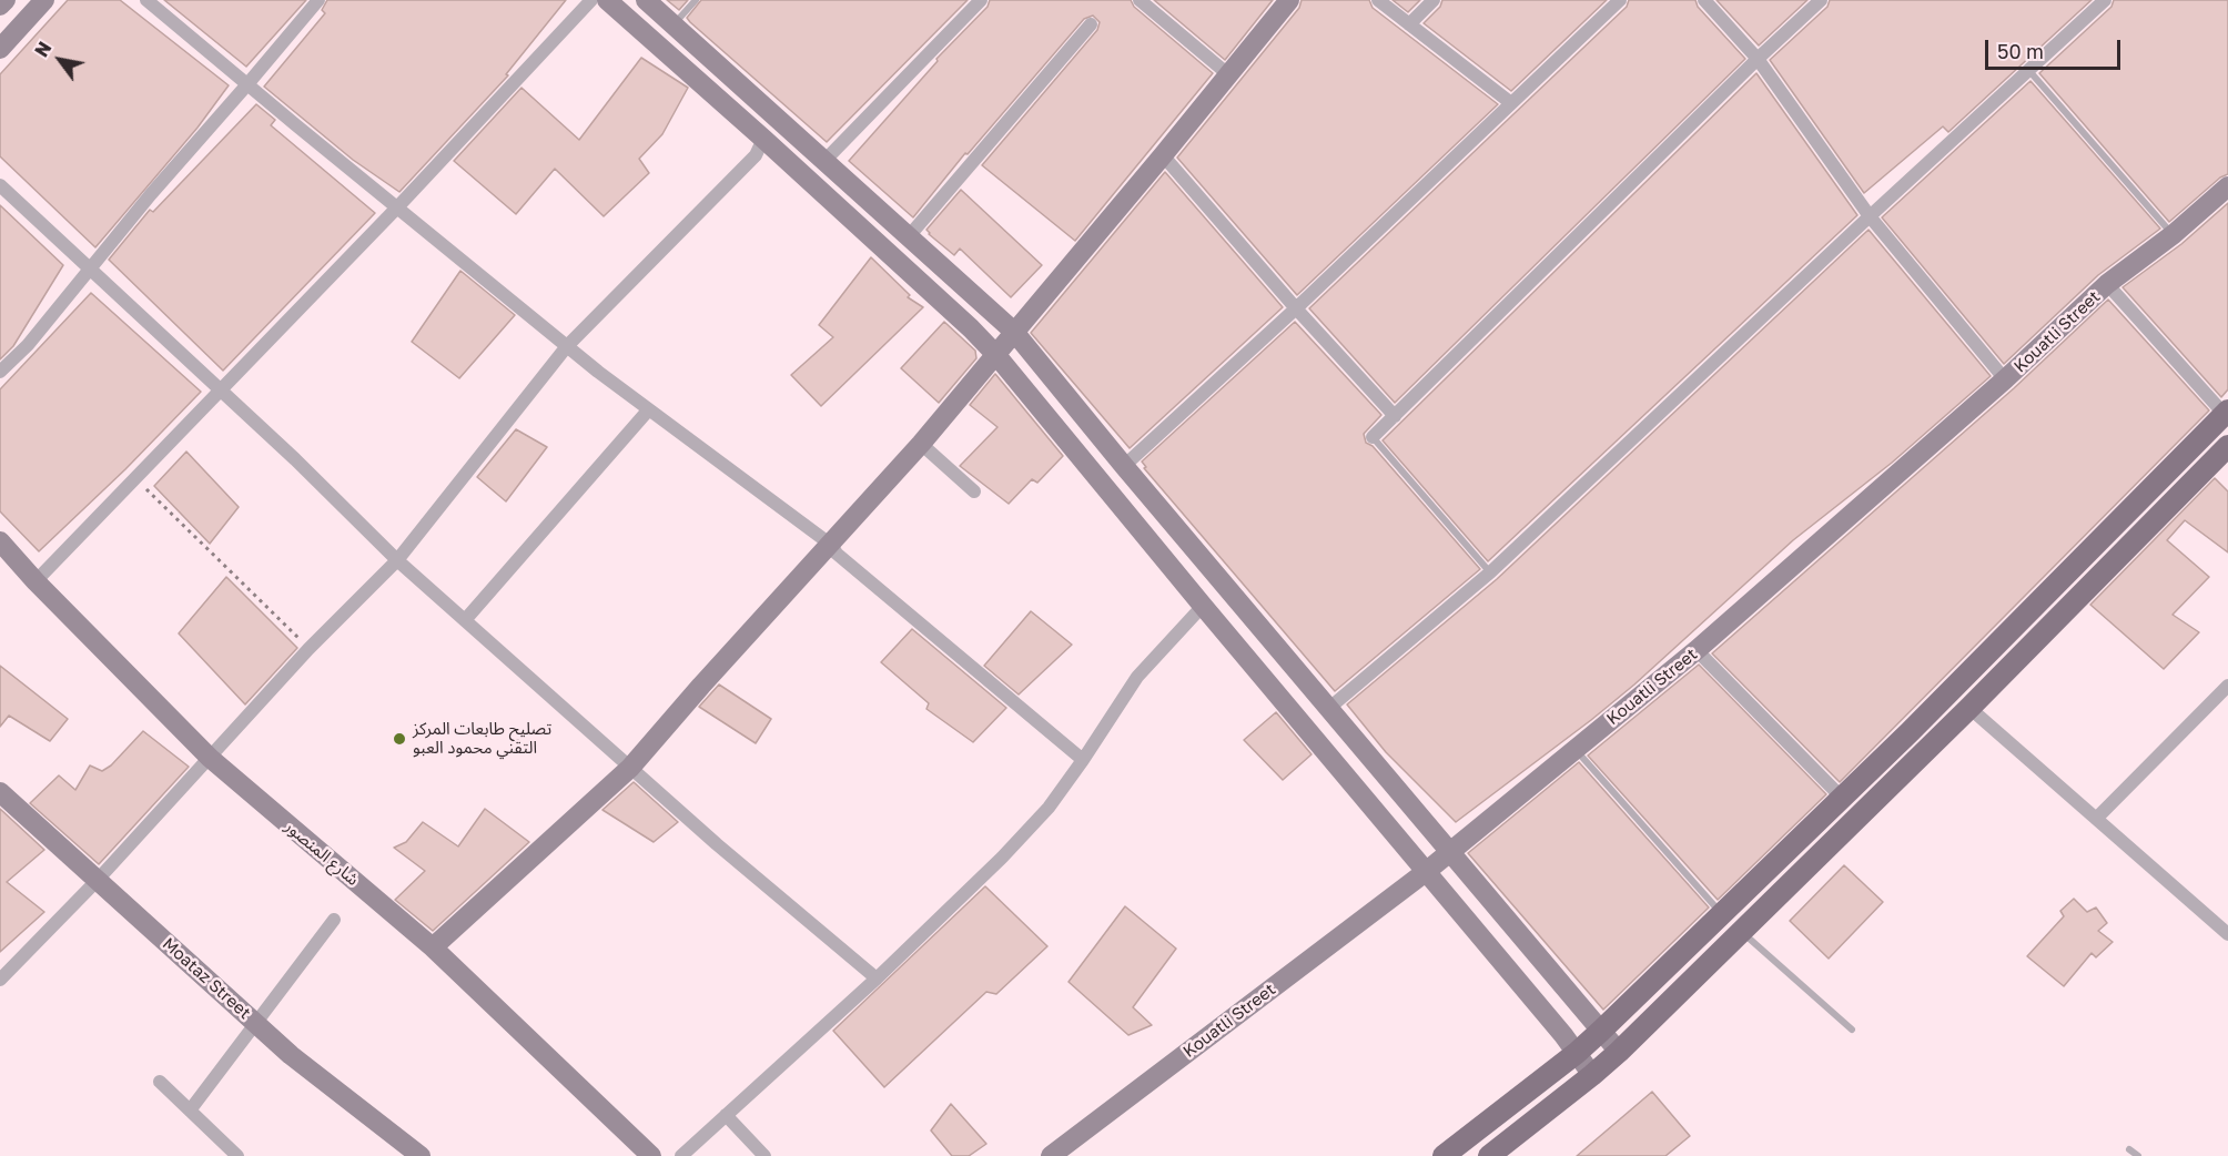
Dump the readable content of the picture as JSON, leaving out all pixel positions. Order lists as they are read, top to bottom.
{
  "streets": {
    "street": ["Kouatli Street", "شارع المنصور", "Moataz Street"]
  },
  "places": ["تصليح طابعات المركز التقني محمود العبو"],
  "scale_bar": "50 m",
  "north": "top left"
}
